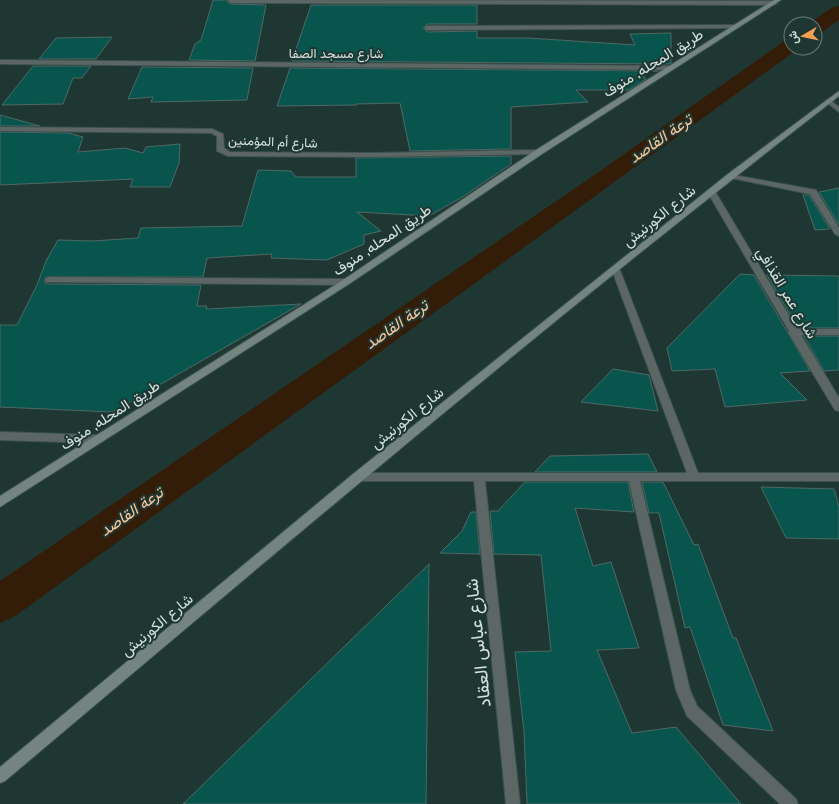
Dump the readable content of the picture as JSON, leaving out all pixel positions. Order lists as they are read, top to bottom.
{
  "streets": {
    "main road": ["طريق المحله, منوف", "شارع الكورنيش"],
    "street": [
      "شارع مسجد الصفا",
      "شارع أم المؤمنين",
      "شارع عمر القذافي",
      "شارع عباس العقاد"
    ]
  },
  "crossings": [
    ["شارع مسجد الصفا", "طريق المحله, منوف"],
    ["طريق المحله, منوف", "شارع أم المؤمنين"],
    ["شارع الكورنيش", "شارع عمر القذافي"]
  ],
  "water": ["ترعة القاصد"],
  "north": "left"
}
